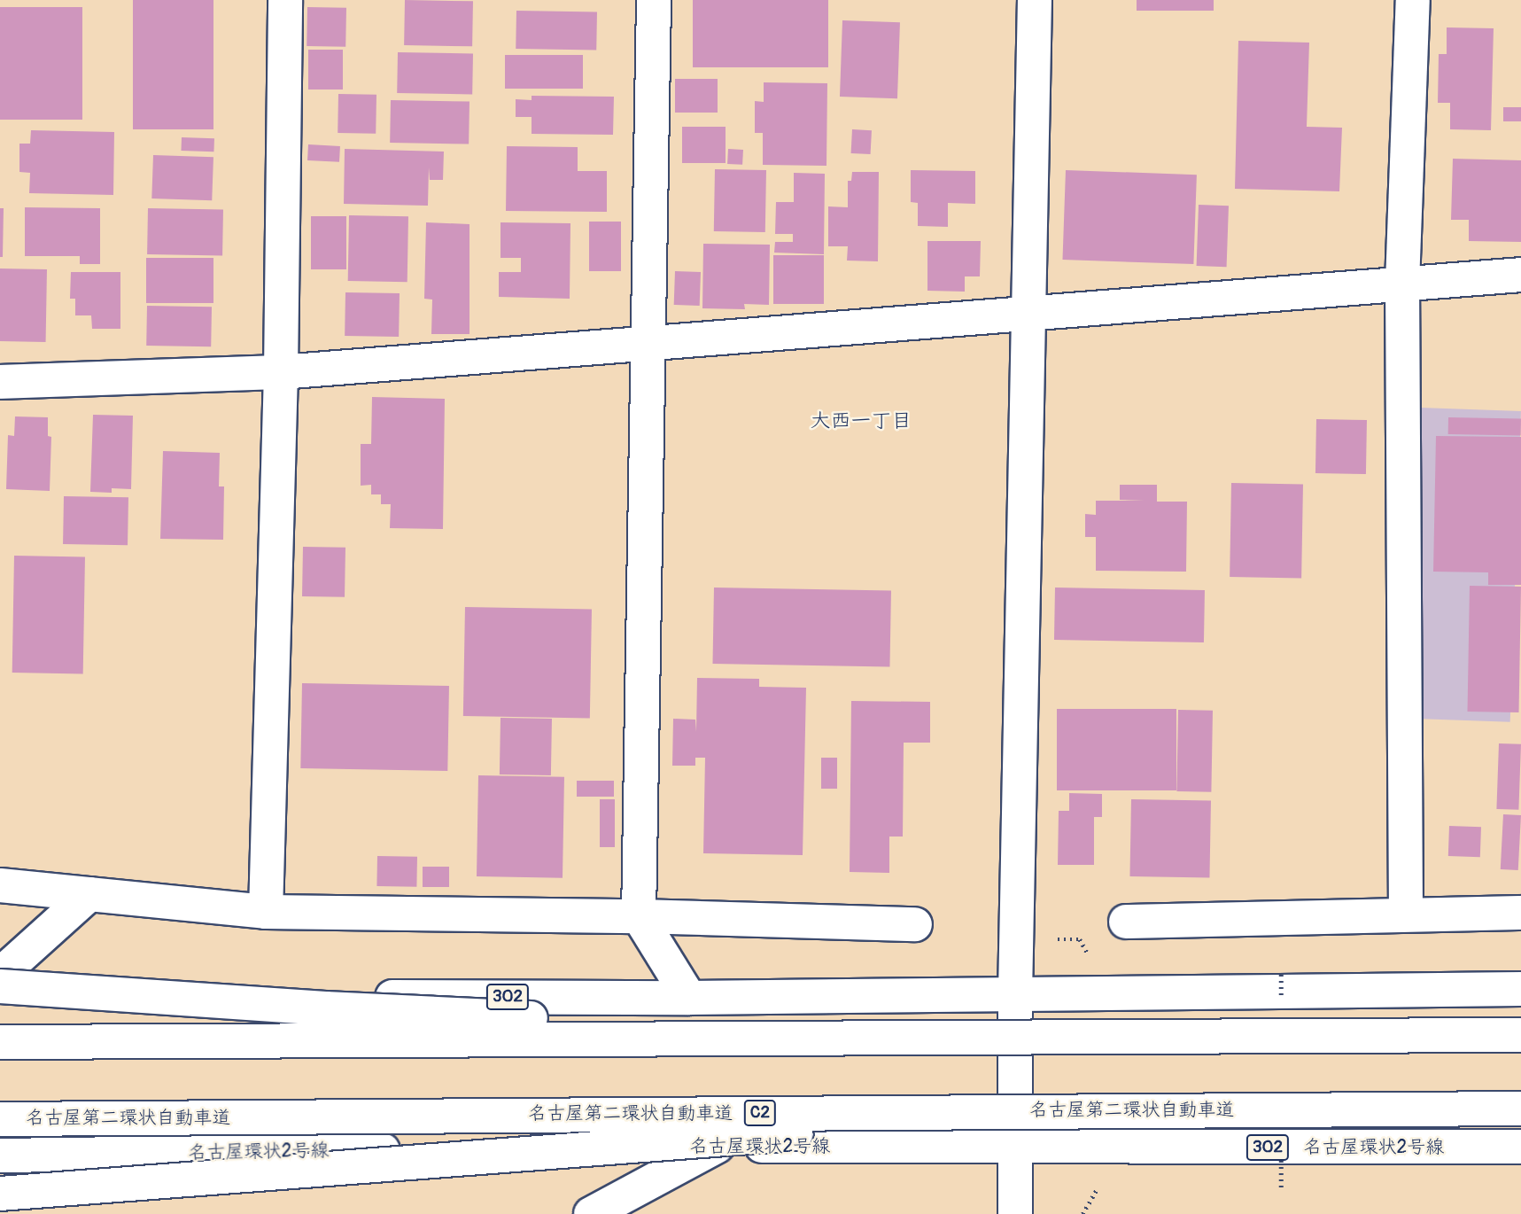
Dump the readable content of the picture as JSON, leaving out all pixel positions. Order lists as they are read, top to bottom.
{
  "streets": {
    "main road": [
      "302",
      "名古屋第二環状自動車道",
      "C2",
      "名古屋環状2号線"
    ]
  },
  "districts": ["大西一丁目"]
}
